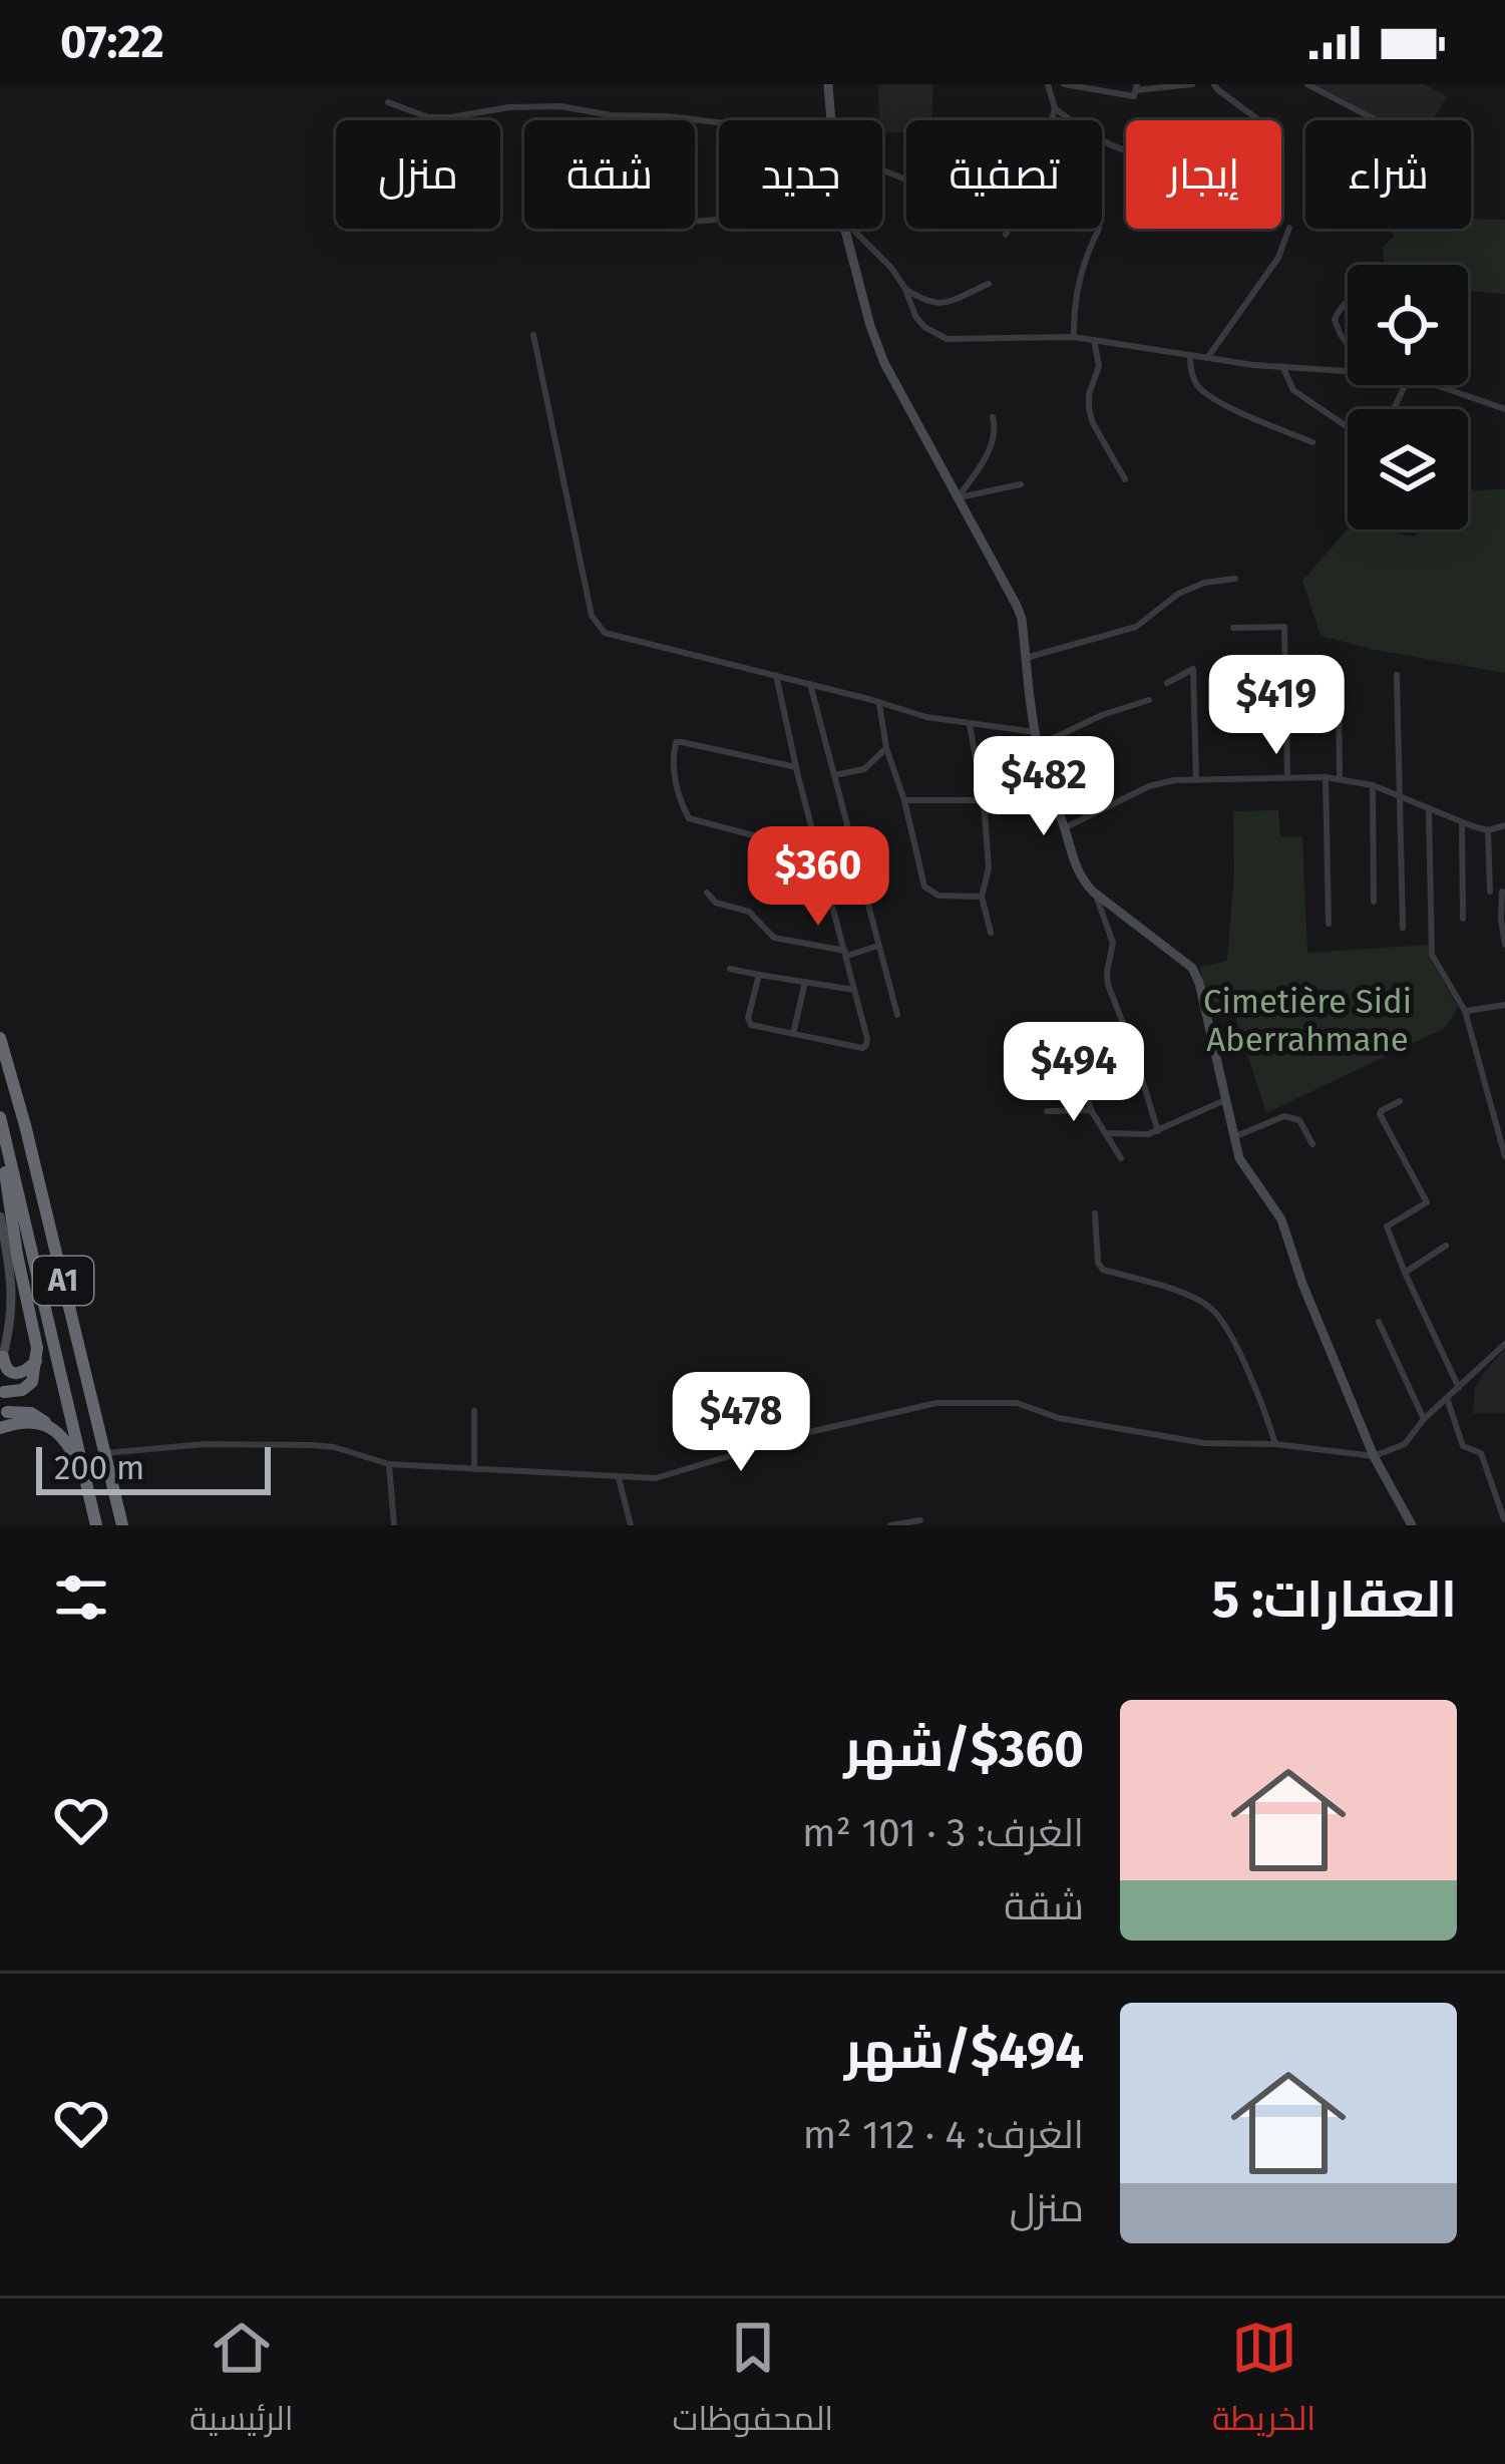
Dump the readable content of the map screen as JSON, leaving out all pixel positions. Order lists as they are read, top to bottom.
{
  "streets": {
    "highway": ["A1"]
  },
  "parks": ["Cimetière Sidi Aberrahmane"],
  "scale_bar": "200 m",
  "page": {
    "status": "07:22",
    "chip": [
      "شراء",
      "إيجار",
      "تصفية",
      "جديد",
      "شقة",
      "منزل"
    ],
    "price": [
      "$419",
      "$482",
      "$360",
      "$494",
      "$478"
    ],
    "scale": "200 m",
    "heading": "العقارات: 5",
    "list": [
      {
        "name": "$360/شهر",
        "note": "الغرف: 3 · 101 m² · شقة"
      },
      {
        "name": "$494/شهر",
        "note": "الغرف: 4 · 112 m² · منزل"
      }
    ],
    "tabs": ["الخريطة", "المحفوظات", "الرئيسية"]
  }
}
